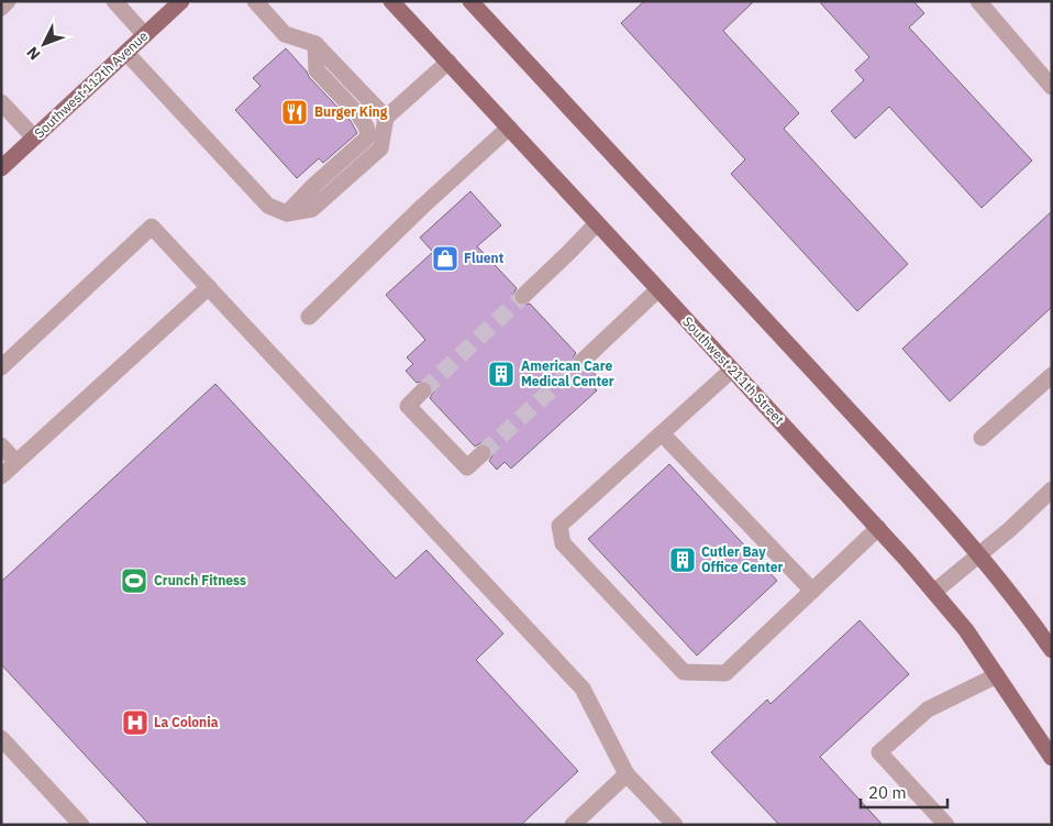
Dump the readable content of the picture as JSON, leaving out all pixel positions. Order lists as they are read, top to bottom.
{
  "streets": {
    "main road": ["Southwest 112th Avenue", "Southwest 211th Street"]
  },
  "places": {
    "restaurant": ["Burger King"],
    "shop": ["Fluent"],
    "building": ["American Care Medical Center", "Cutler Bay Office Center"],
    "sports": ["Crunch Fitness"],
    "hospital": ["La Colonia"]
  },
  "scale_bar": "20 m",
  "north": "bottom left"
}
